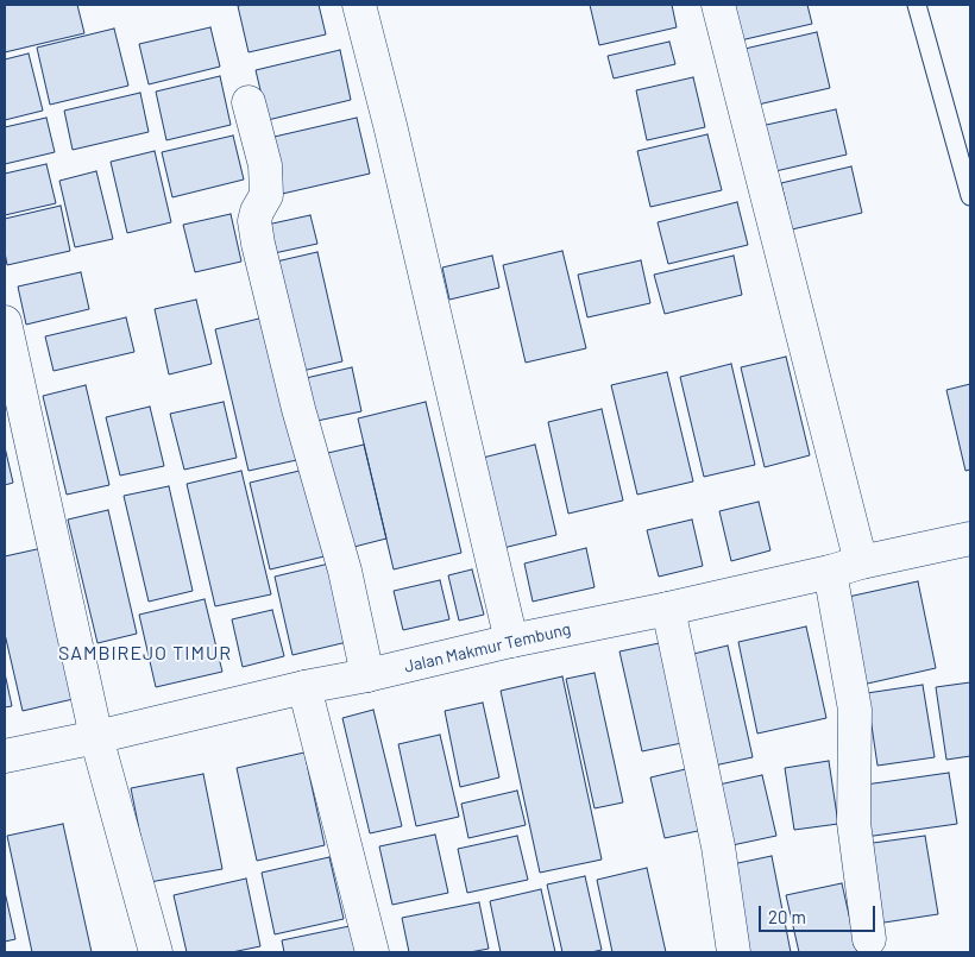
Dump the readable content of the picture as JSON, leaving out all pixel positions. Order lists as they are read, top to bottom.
{
  "streets": {
    "street": ["Jalan Makmur Tembung"]
  },
  "districts": ["SAMBIREJO TIMUR"],
  "scale_bar": "20 m"
}
